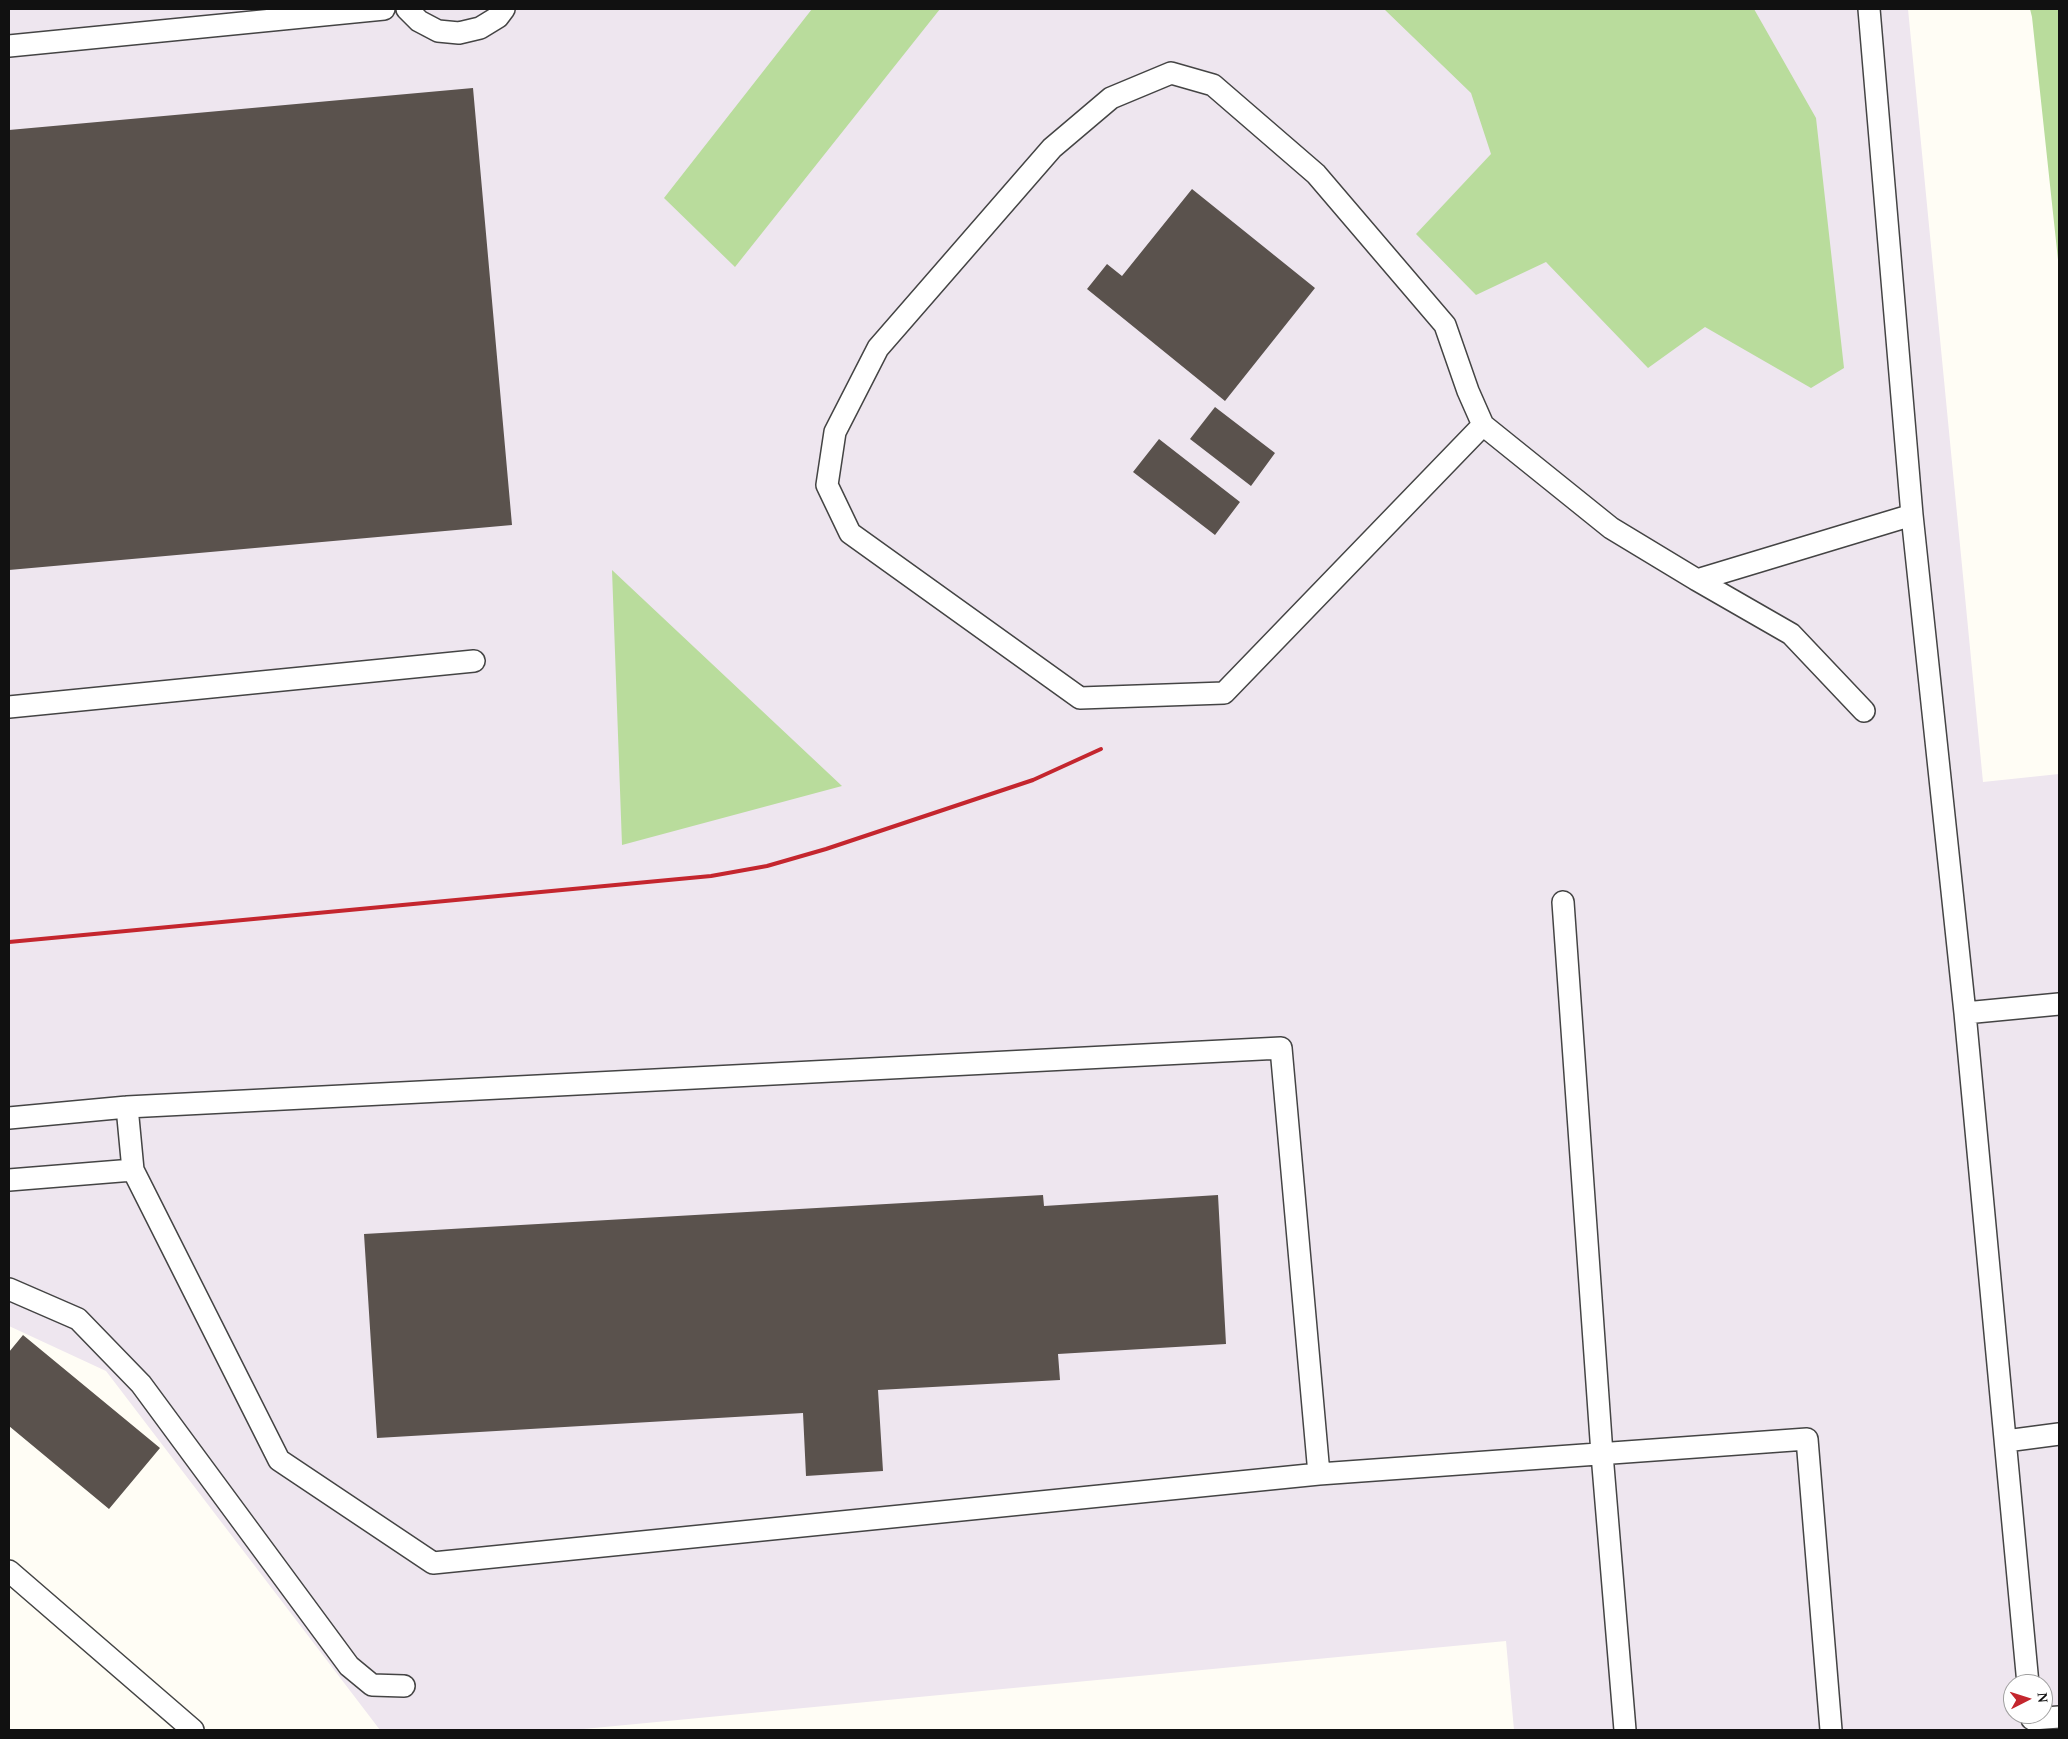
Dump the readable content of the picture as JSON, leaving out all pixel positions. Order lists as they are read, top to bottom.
{
  "north": "right"
}
